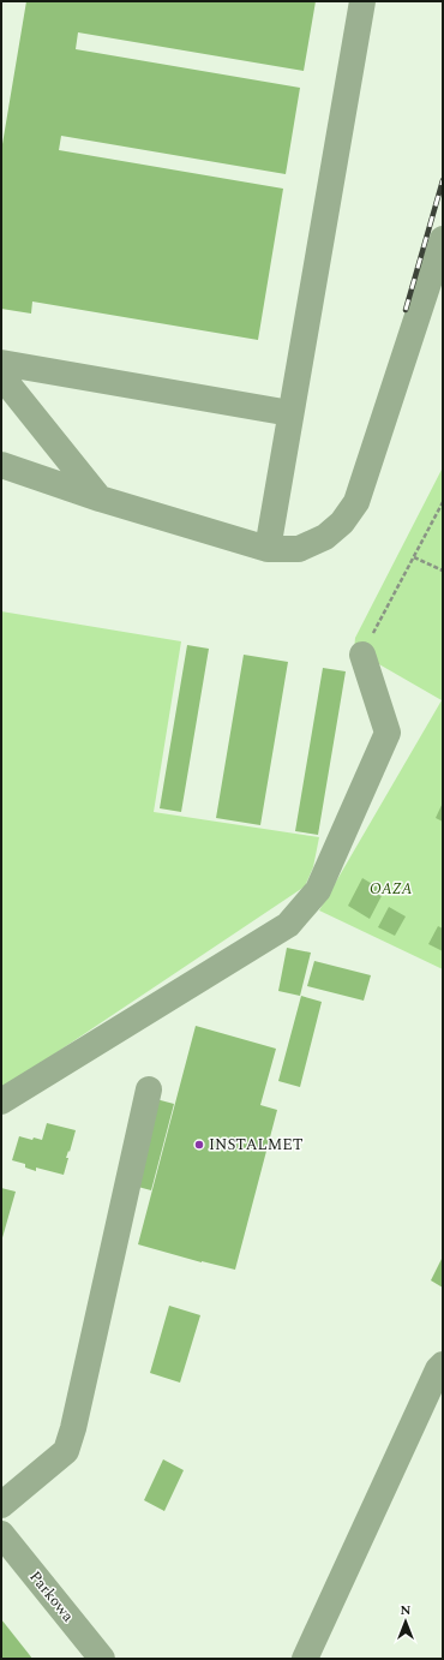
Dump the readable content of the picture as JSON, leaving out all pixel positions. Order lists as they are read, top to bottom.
{
  "streets": {
    "street": ["Parkowa"]
  },
  "parks": ["OAZA"],
  "places": ["INSTALMET"],
  "north": "top"
}
